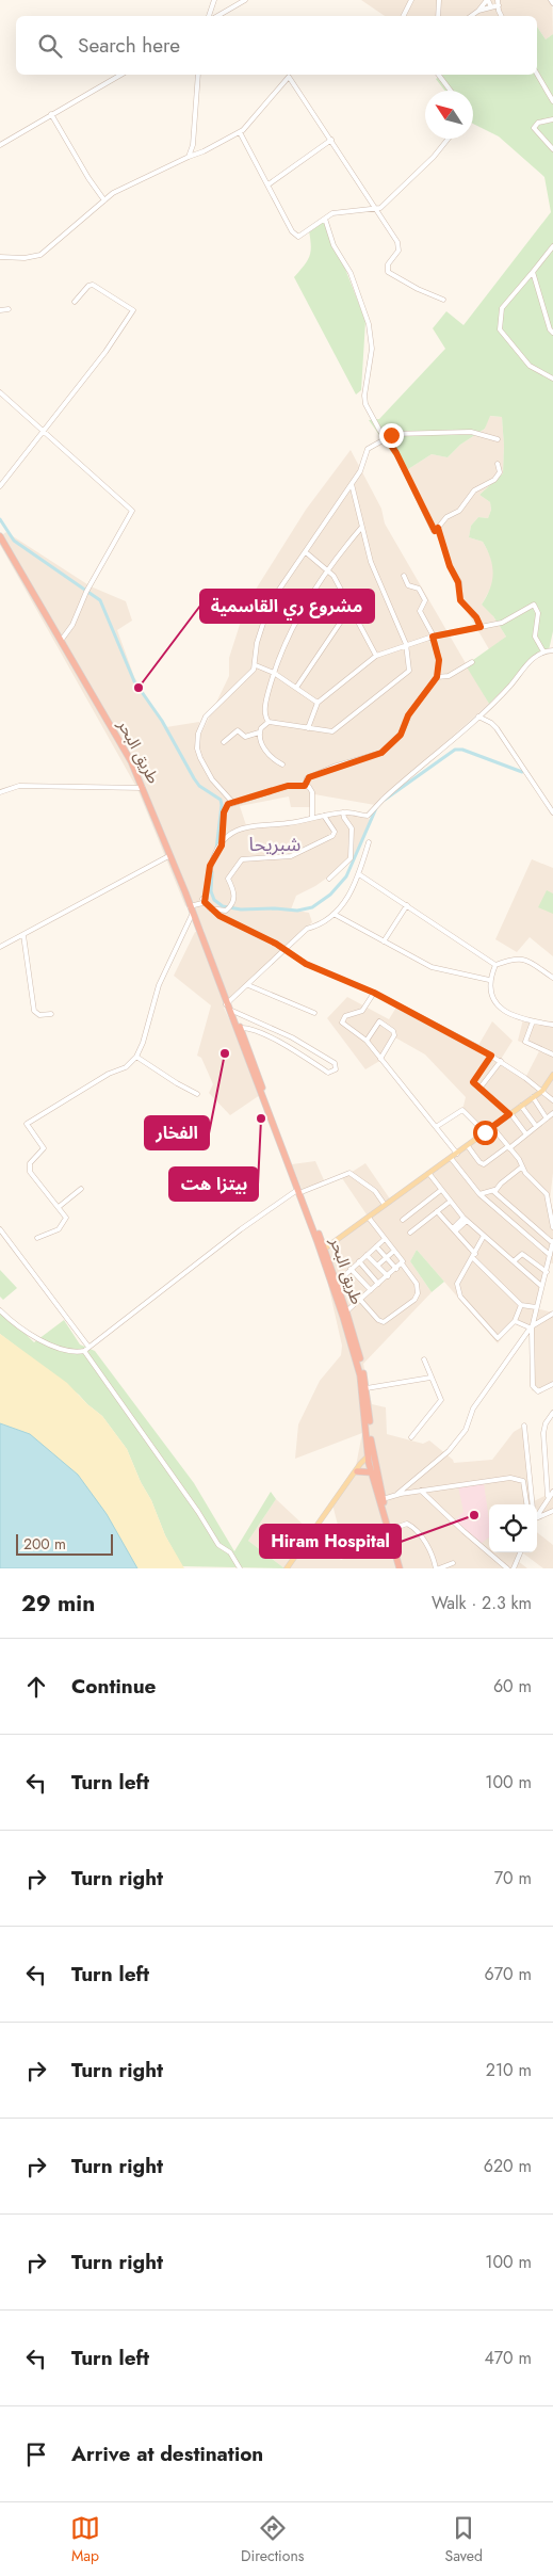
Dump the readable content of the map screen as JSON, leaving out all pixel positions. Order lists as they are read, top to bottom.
{
  "streets": {
    "highway": ["طريق البحر"]
  },
  "districts": ["شبريحا"],
  "places": [
    "مشروع ري القاسمية",
    "الفخار",
    "بيتزا هت",
    "Hiram Hospital"
  ],
  "scale_bar": "200 m",
  "north": "top left",
  "page": {
    "search": "Search here",
    "scale": "200 m",
    "heading": ["29 min", "Walk · 2.3 km"],
    "list": [
      ["Continue", "60 m"],
      ["Turn left", "100 m"],
      ["Turn right", "70 m"],
      ["Turn left", "670 m"],
      ["Turn right", "210 m"],
      ["Turn right", "620 m"],
      ["Turn right", "100 m"],
      ["Turn left", "470 m"],
      "Arrive at destination"
    ],
    "nav": ["Map", "Directions", "Saved"]
  }
}
